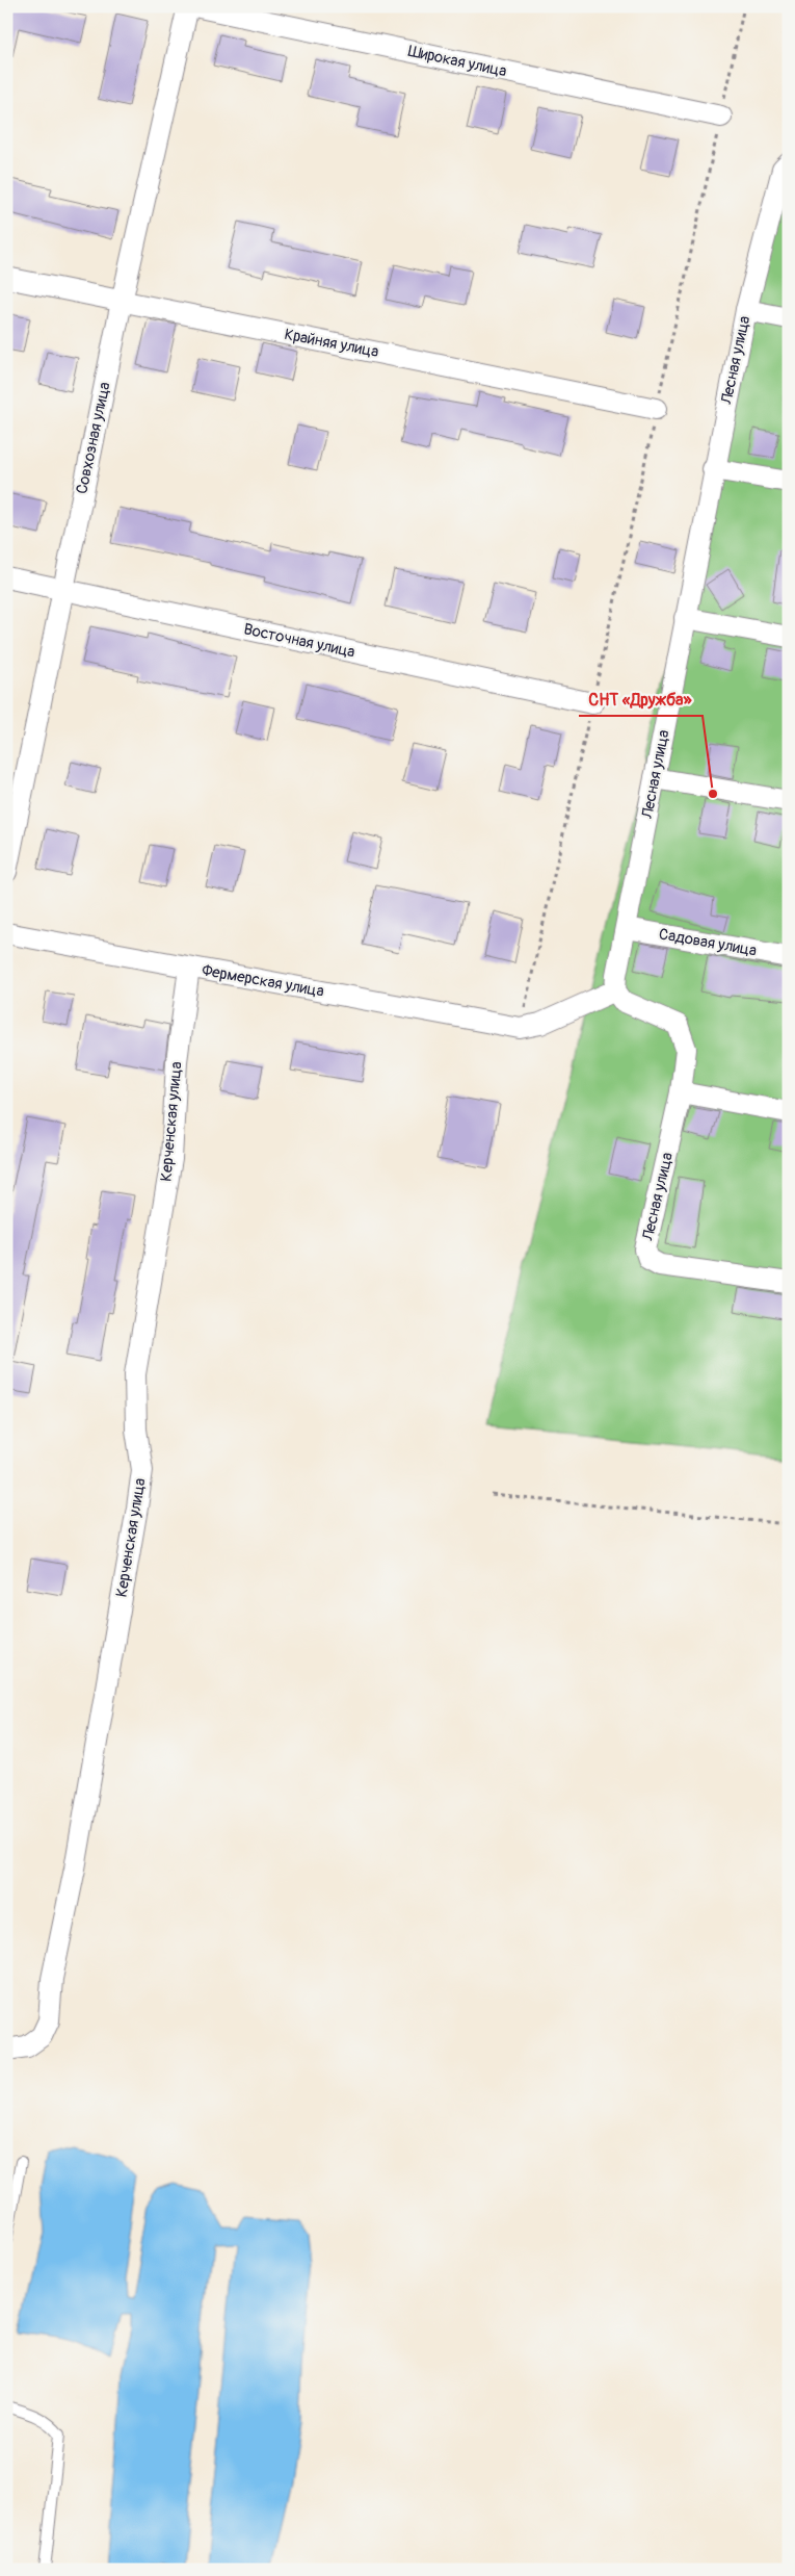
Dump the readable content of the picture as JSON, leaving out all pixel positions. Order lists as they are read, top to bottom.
{
  "streets": {
    "street": [
      "Широкая улица",
      "Крайняя улица",
      "Лесная улица",
      "Совхозная улица",
      "Восточная улица",
      "Садовая улица",
      "Фермерская улица",
      "Керченская улица"
    ]
  },
  "crossings": [
    ["Крайняя улица", "Совхозная улица"],
    ["Лесная улица", "Садовая улица"],
    ["Совхозная улица", "Восточная улица"],
    ["Фермерская улица", "Керченская улица"]
  ],
  "places": ["СНТ «Дружба»"]
}
